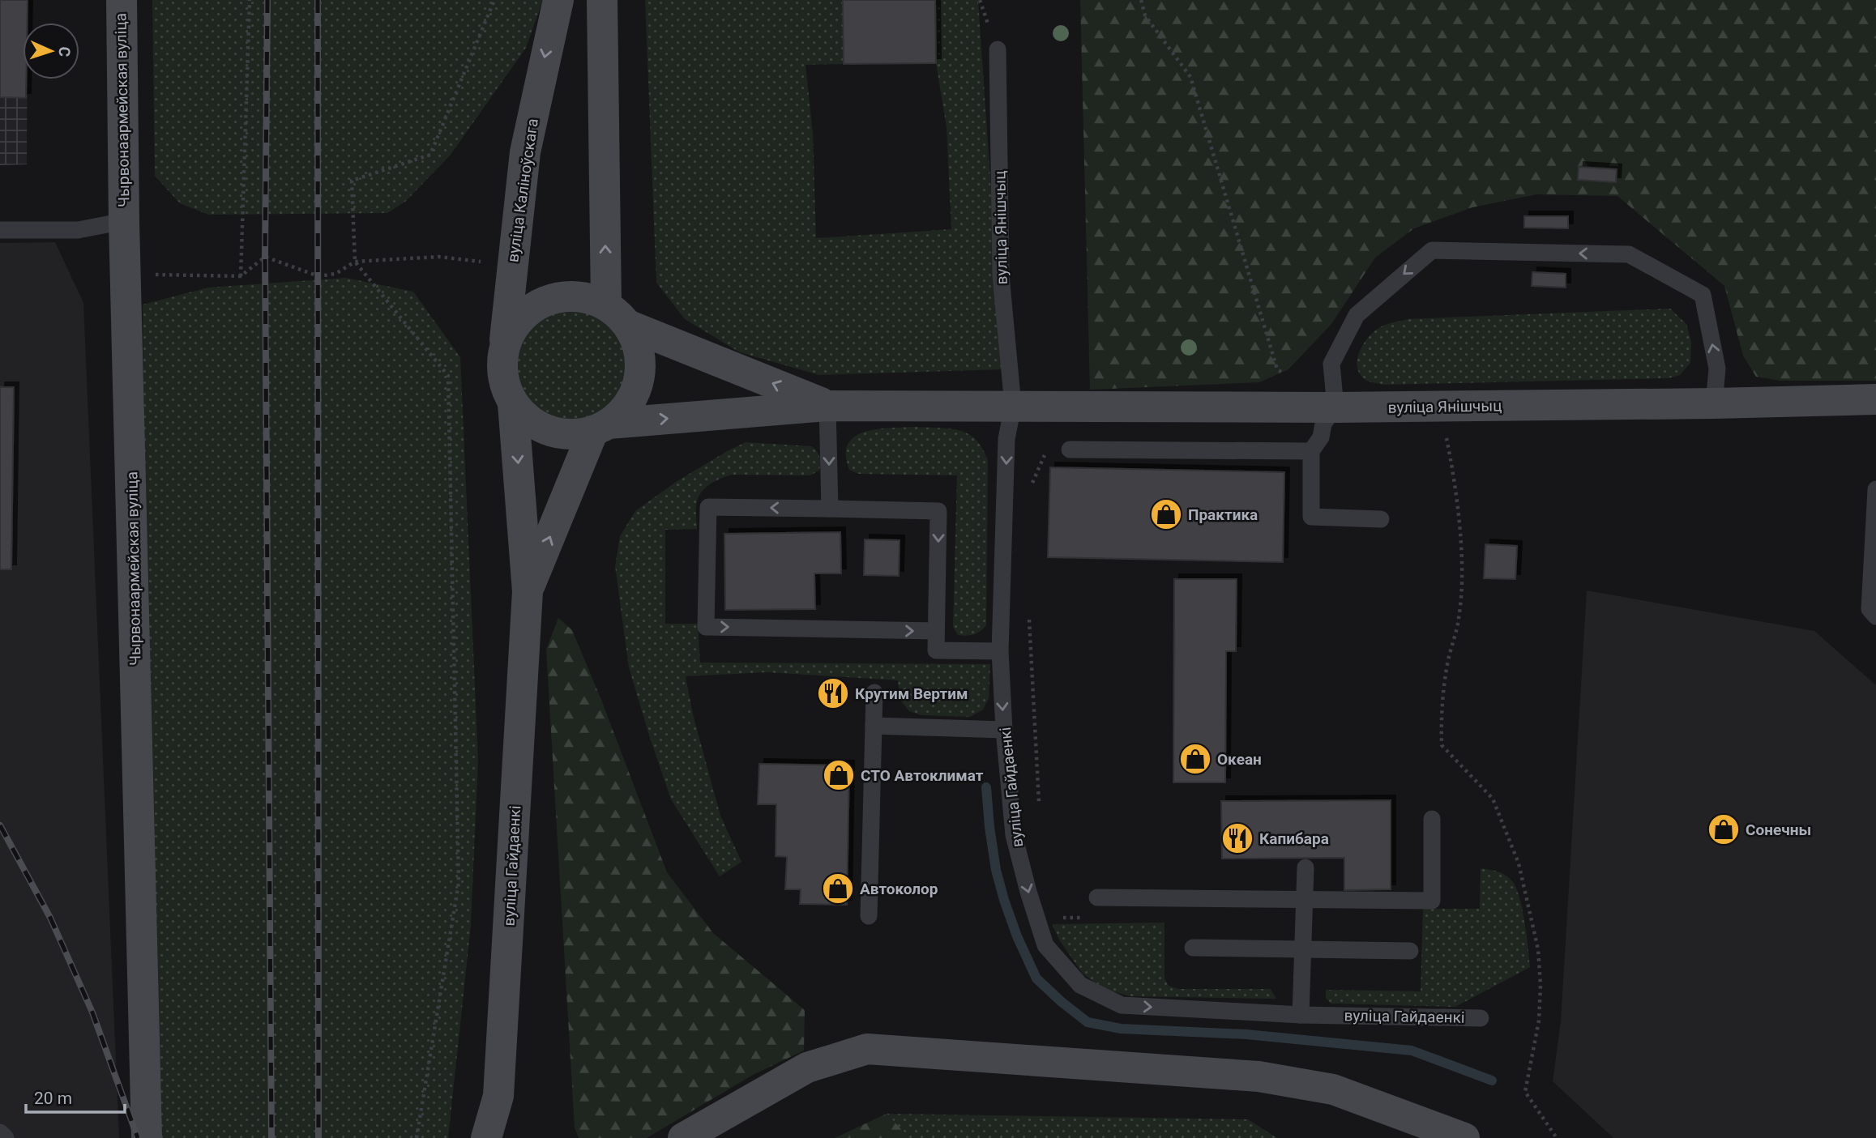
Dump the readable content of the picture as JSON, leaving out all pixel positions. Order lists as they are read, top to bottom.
{
  "streets": {
    "street": [
      "Чырвонаармейская вуліца",
      "вуліца Каліноўскага",
      "вуліца Янішчыц",
      "вуліца Гайдаенкі"
    ]
  },
  "crossings": [
    ["вуліца Каліноўскага", "вуліца Янішчыц"],
    ["вуліца Каліноўскага", "вуліца Гайдаенкі"],
    ["вуліца Янішчыц", "вуліца Гайдаенкі"]
  ],
  "places": {
    "shop": [
      "Практика",
      "Океан",
      "СТО Автоклимат",
      "Сонечны",
      "Автоколор"
    ],
    "restaurant": ["Крутим Вертим", "Капибара"]
  },
  "scale_bar": "20 m",
  "north": "right"
}
